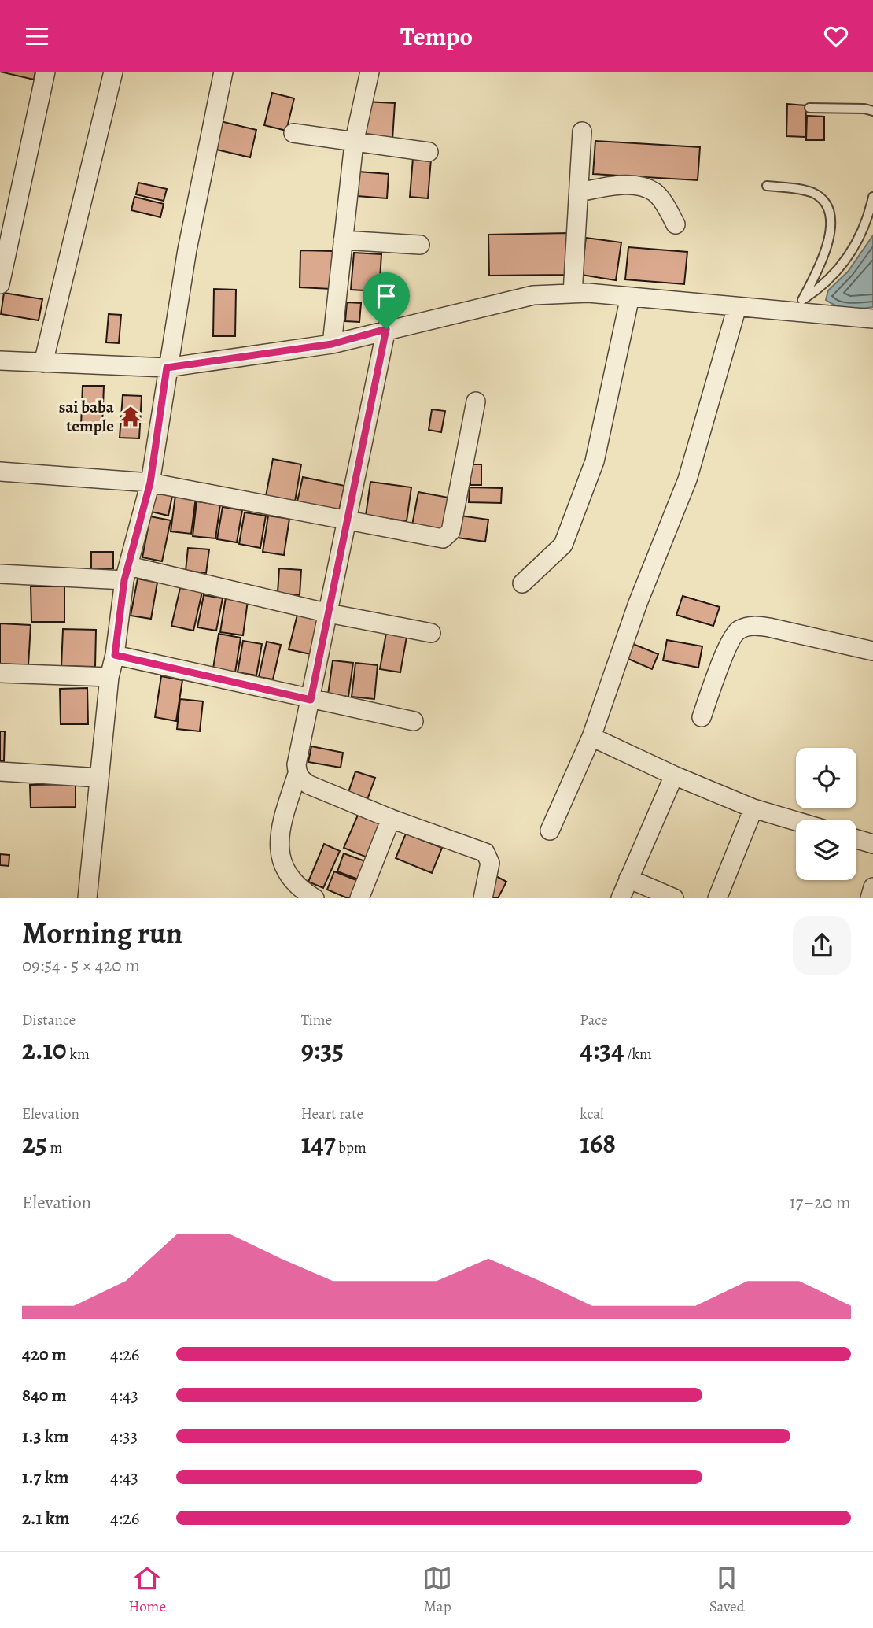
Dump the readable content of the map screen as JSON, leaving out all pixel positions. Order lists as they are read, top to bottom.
{
  "places": {
    "temple": ["sai baba temple"]
  },
  "page": {
    "header": "Tempo",
    "heading": ["Morning run", "09:54 · 5 × 420 m"],
    "stats": [
      ["Distance", "2.10 km"],
      ["Time", "9:35"],
      ["Pace", "4:34 /km"],
      ["Elevation", "25 m"],
      ["Heart rate", "147 bpm"],
      ["kcal", "168"]
    ],
    "chart": ["Elevation", "17–20 m"],
    "list": [
      {
        "name": "420 m",
        "note": "4:26"
      },
      {
        "name": "840 m",
        "note": "4:43"
      },
      {
        "name": "1.3 km",
        "note": "4:33"
      },
      {
        "name": "1.7 km",
        "note": "4:43"
      },
      {
        "name": "2.1 km",
        "note": "4:26"
      }
    ],
    "tabs": ["Home", "Map", "Saved"]
  }
}
